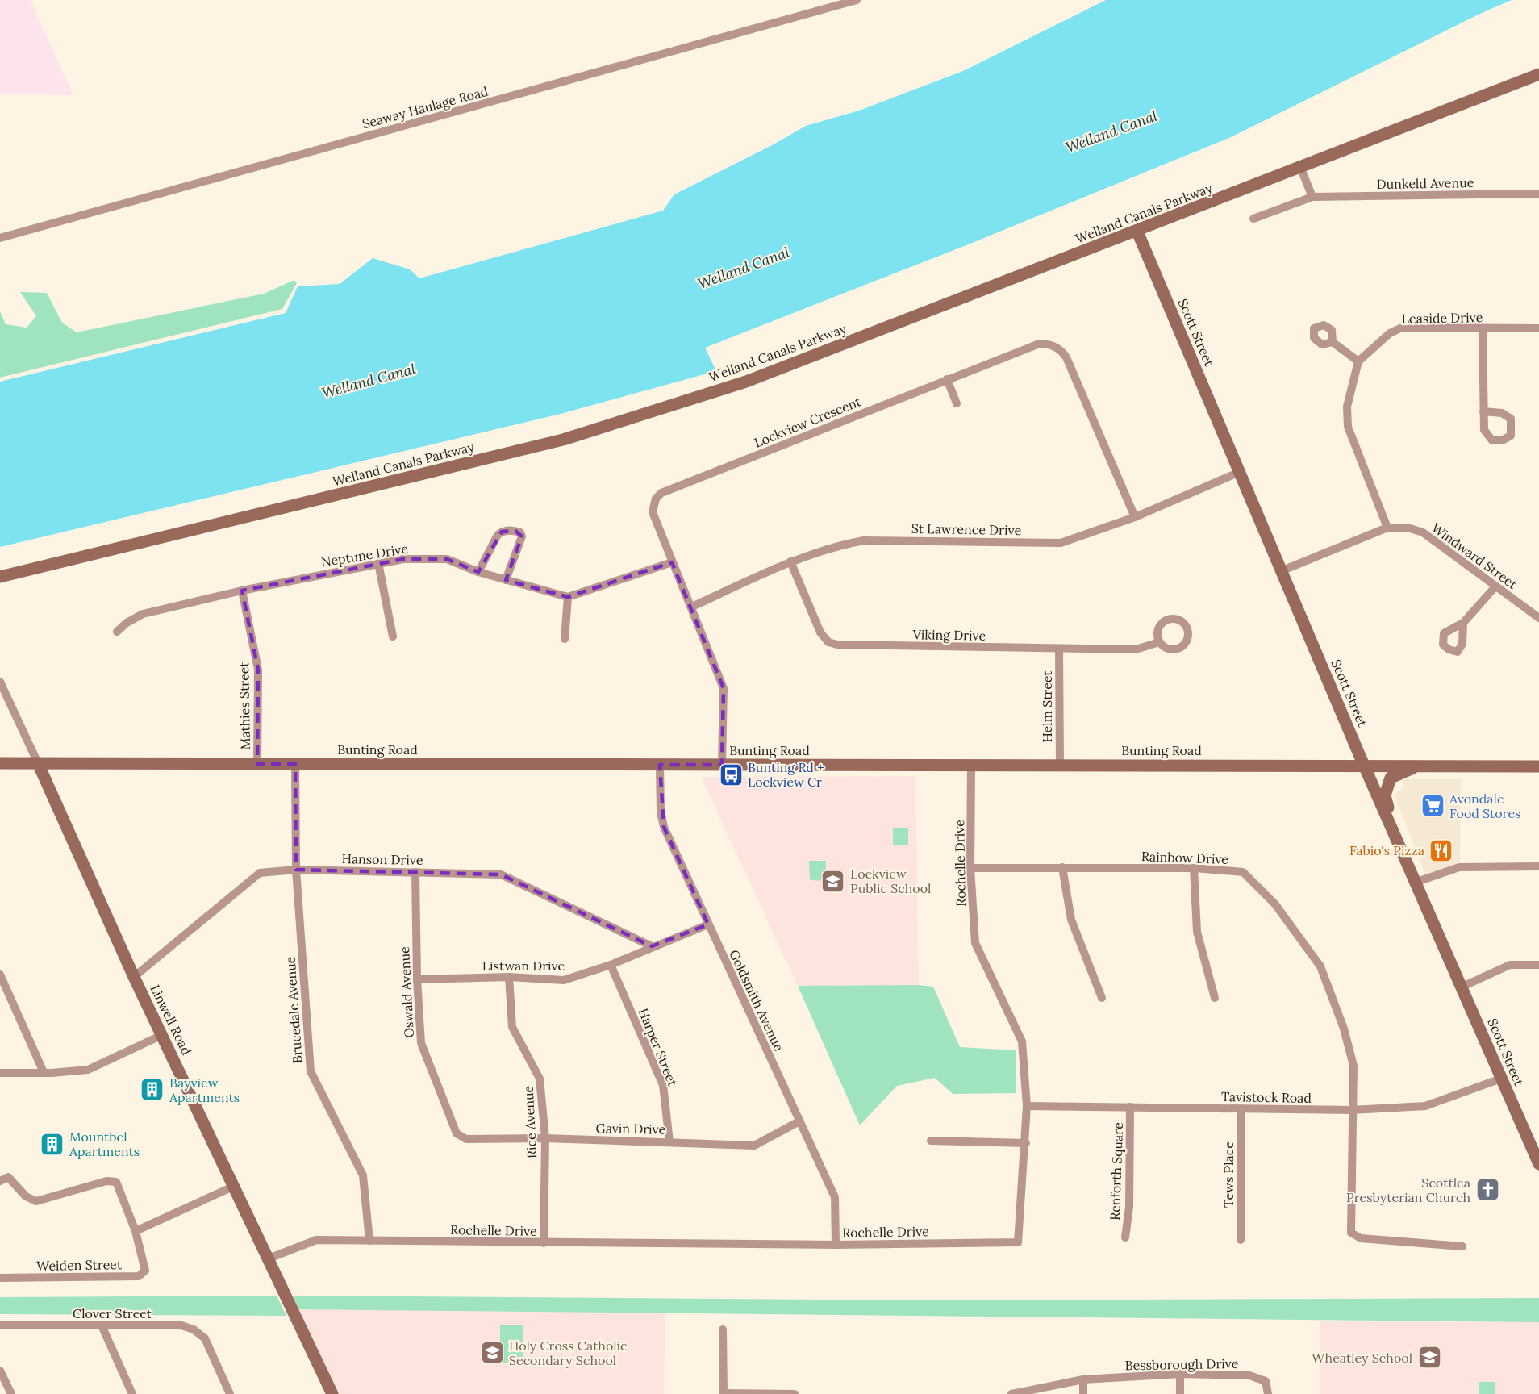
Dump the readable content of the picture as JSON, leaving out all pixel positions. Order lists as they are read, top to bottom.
{
  "streets": {
    "main road": [
      "Welland Canals Parkway",
      "Scott Street",
      "Bunting Road",
      "Linwell Road"
    ],
    "street": [
      "Seaway Haulage Road",
      "Dunkeld Avenue",
      "Leaside Drive",
      "Lockview Crescent",
      "St Lawrence Drive",
      "Neptune Drive",
      "Windward Street",
      "Viking Drive",
      "Mathies Street",
      "Helm Street",
      "Rainbow Drive",
      "Hanson Drive",
      "Rochelle Drive",
      "Listwan Drive",
      "Oswald Avenue",
      "Goldsmith Avenue",
      "Brucedale Avenue",
      "Harper Street",
      "Tavistock Road",
      "Rice Avenue",
      "Gavin Drive",
      "Renforth Square",
      "Tews Place",
      "Weiden Street",
      "Clover Street",
      "Bessborough Drive"
    ]
  },
  "crossings": [
    ["Welland Canals Parkway", "Scott Street"],
    ["Scott Street", "St Lawrence Drive"],
    ["Scott Street", "Windward Street"],
    ["Scott Street", "Bunting Road"],
    ["Scott Street", "Tavistock Road"],
    ["Lockview Crescent", "St Lawrence Drive"],
    ["Lockview Crescent", "Bunting Road"],
    ["St Lawrence Drive", "Viking Drive"],
    ["Neptune Drive", "Mathies Street"],
    ["Viking Drive", "Helm Street"],
    ["Mathies Street", "Bunting Road"],
    ["Helm Street", "Bunting Road"],
    ["Bunting Road", "Rochelle Drive"],
    ["Bunting Road", "Goldsmith Avenue"],
    ["Bunting Road", "Brucedale Avenue"],
    ["Bunting Road", "Linwell Road"],
    ["Rainbow Drive", "Rochelle Drive"],
    ["Rainbow Drive", "Tavistock Road"],
    ["Hanson Drive", "Listwan Drive"],
    ["Hanson Drive", "Oswald Avenue"],
    ["Hanson Drive", "Brucedale Avenue"],
    ["Hanson Drive", "Linwell Road"],
    ["Rochelle Drive", "Goldsmith Avenue"],
    ["Rochelle Drive", "Brucedale Avenue"],
    ["Rochelle Drive", "Linwell Road"],
    ["Rochelle Drive", "Tavistock Road"],
    ["Rochelle Drive", "Rice Avenue"],
    ["Listwan Drive", "Oswald Avenue"],
    ["Listwan Drive", "Goldsmith Avenue"],
    ["Listwan Drive", "Harper Street"],
    ["Listwan Drive", "Rice Avenue"],
    ["Oswald Avenue", "Gavin Drive"],
    ["Goldsmith Avenue", "Gavin Drive"],
    ["Harper Street", "Gavin Drive"],
    ["Tavistock Road", "Renforth Square"],
    ["Tavistock Road", "Tews Place"],
    ["Rice Avenue", "Gavin Drive"]
  ],
  "water": ["Welland Canal"],
  "places": {
    "bus stop": ["Bunting Rd + Lockview Cr"],
    "supermarket": ["Avondale Food Stores"],
    "restaurant": ["Fabio's Pizza"],
    "school or university": ["Lockview Public School", "Holy Cross Catholic Secondary School", "Wheatley School"],
    "building": ["Bayview Apartments", "Mountbel Apartments"],
    "church": ["Scottlea Presbyterian Church"]
  }
}
